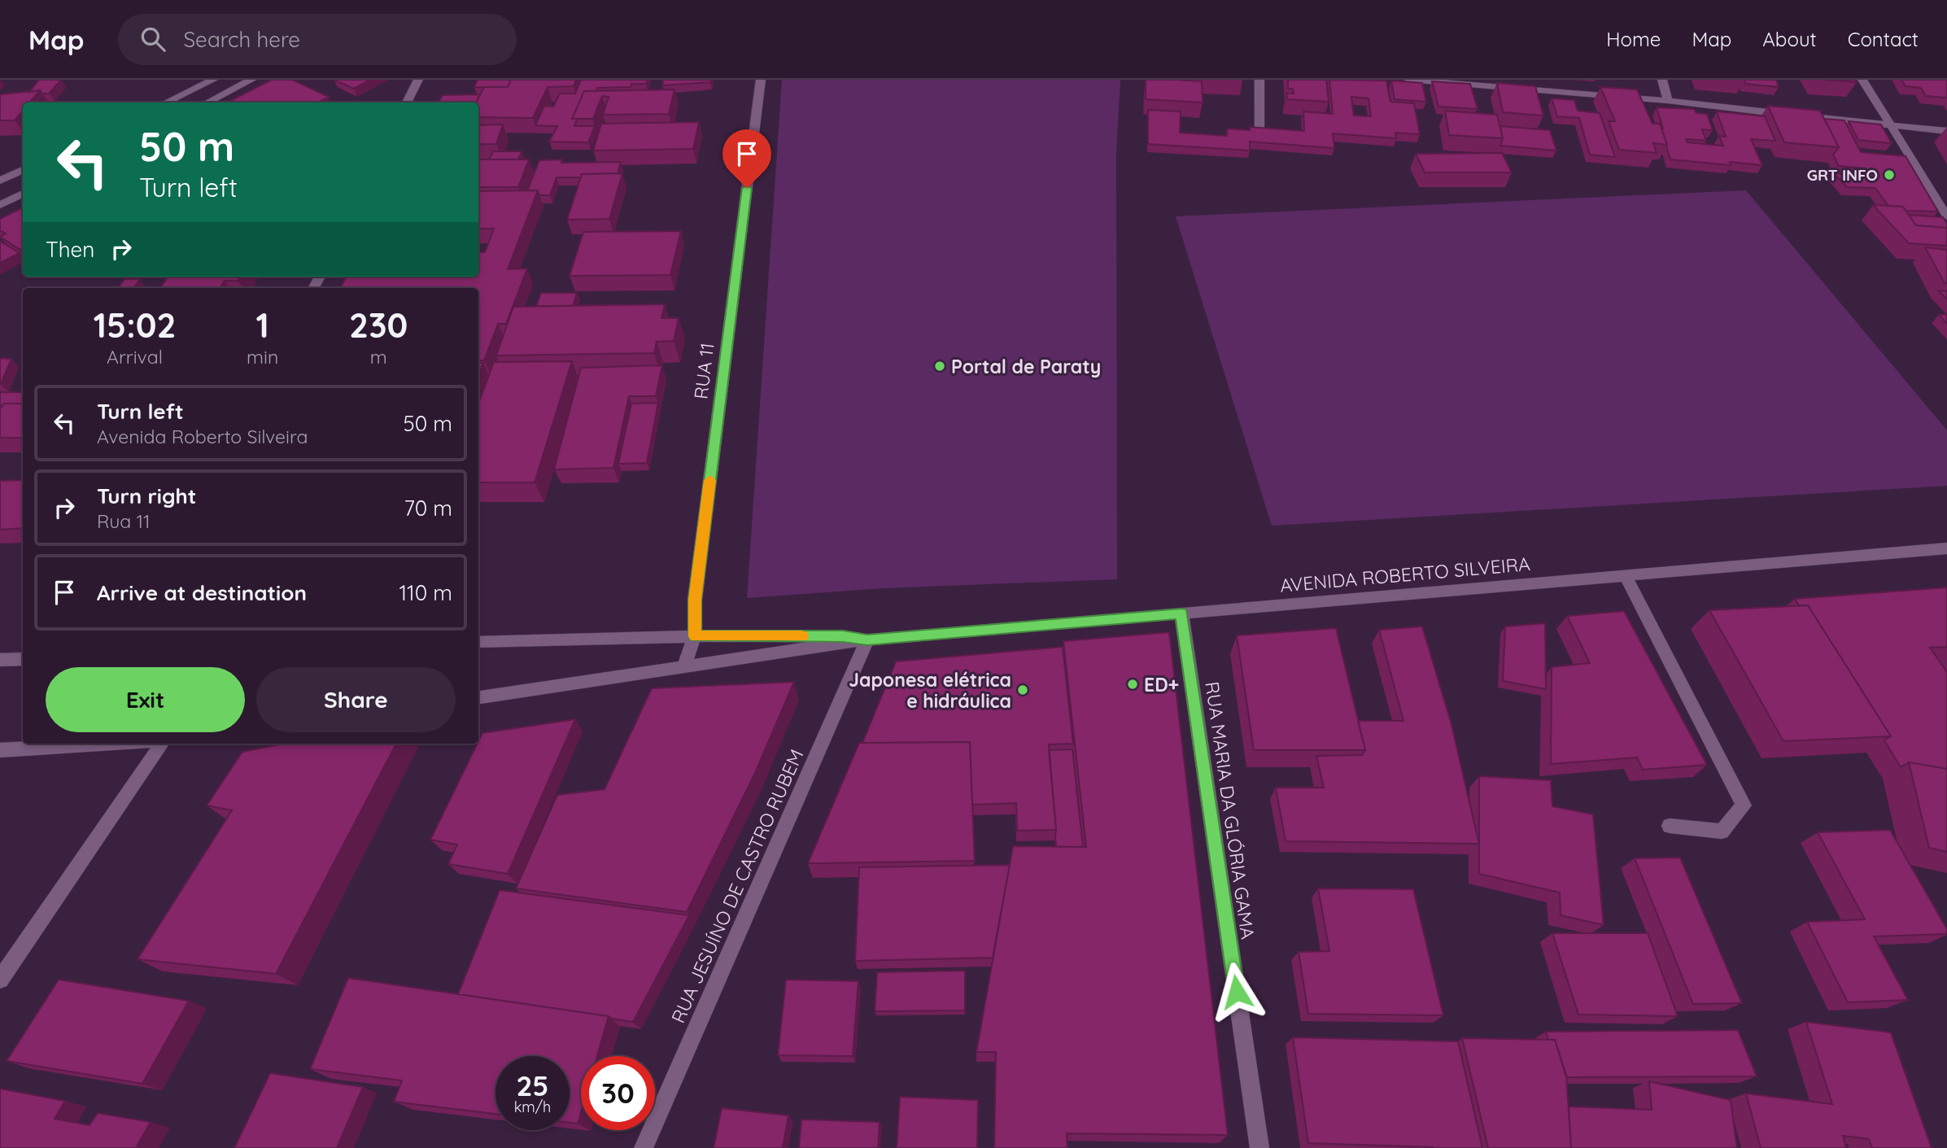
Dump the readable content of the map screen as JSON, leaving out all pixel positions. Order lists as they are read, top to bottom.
{
  "streets": {
    "street": [
      "RUA 11",
      "AVENIDA ROBERTO SILVEIRA",
      "RUA MARIA DA GLÓRIA GAMA",
      "RUA JESUÍNO DE CASTRO RUBEM"
    ]
  },
  "crossings": [
    ["RUA 11", "AVENIDA ROBERTO SILVEIRA"],
    ["AVENIDA ROBERTO SILVEIRA", "RUA MARIA DA GLÓRIA GAMA"],
    ["AVENIDA ROBERTO SILVEIRA", "RUA JESUÍNO DE CASTRO RUBEM"]
  ],
  "places": [
    "GRT INFO",
    "Portal de Paraty",
    "ED+",
    "Japonesa elétrica e hidráulica"
  ],
  "page": {
    "header": "Map",
    "search": "Search here",
    "nav": [
      "Home",
      "Map",
      "About",
      "Contact"
    ],
    "turn": ["50 m", "Turn left"],
    "then": "Then",
    "eta": [
      "15:02",
      "Arrival",
      "1",
      "min",
      "230",
      "m"
    ],
    "list": [
      {
        "name": "Turn left",
        "note": "Avenida Roberto Silveira",
        "value": "50 m"
      },
      {
        "name": "Turn right",
        "note": "Rua 11",
        "value": "70 m"
      },
      {
        "name": "Arrive at destination",
        "value": "110 m"
      }
    ],
    "buttons": ["Exit", "Share"],
    "speed": "25 km/h",
    "limit": "30"
  }
}
